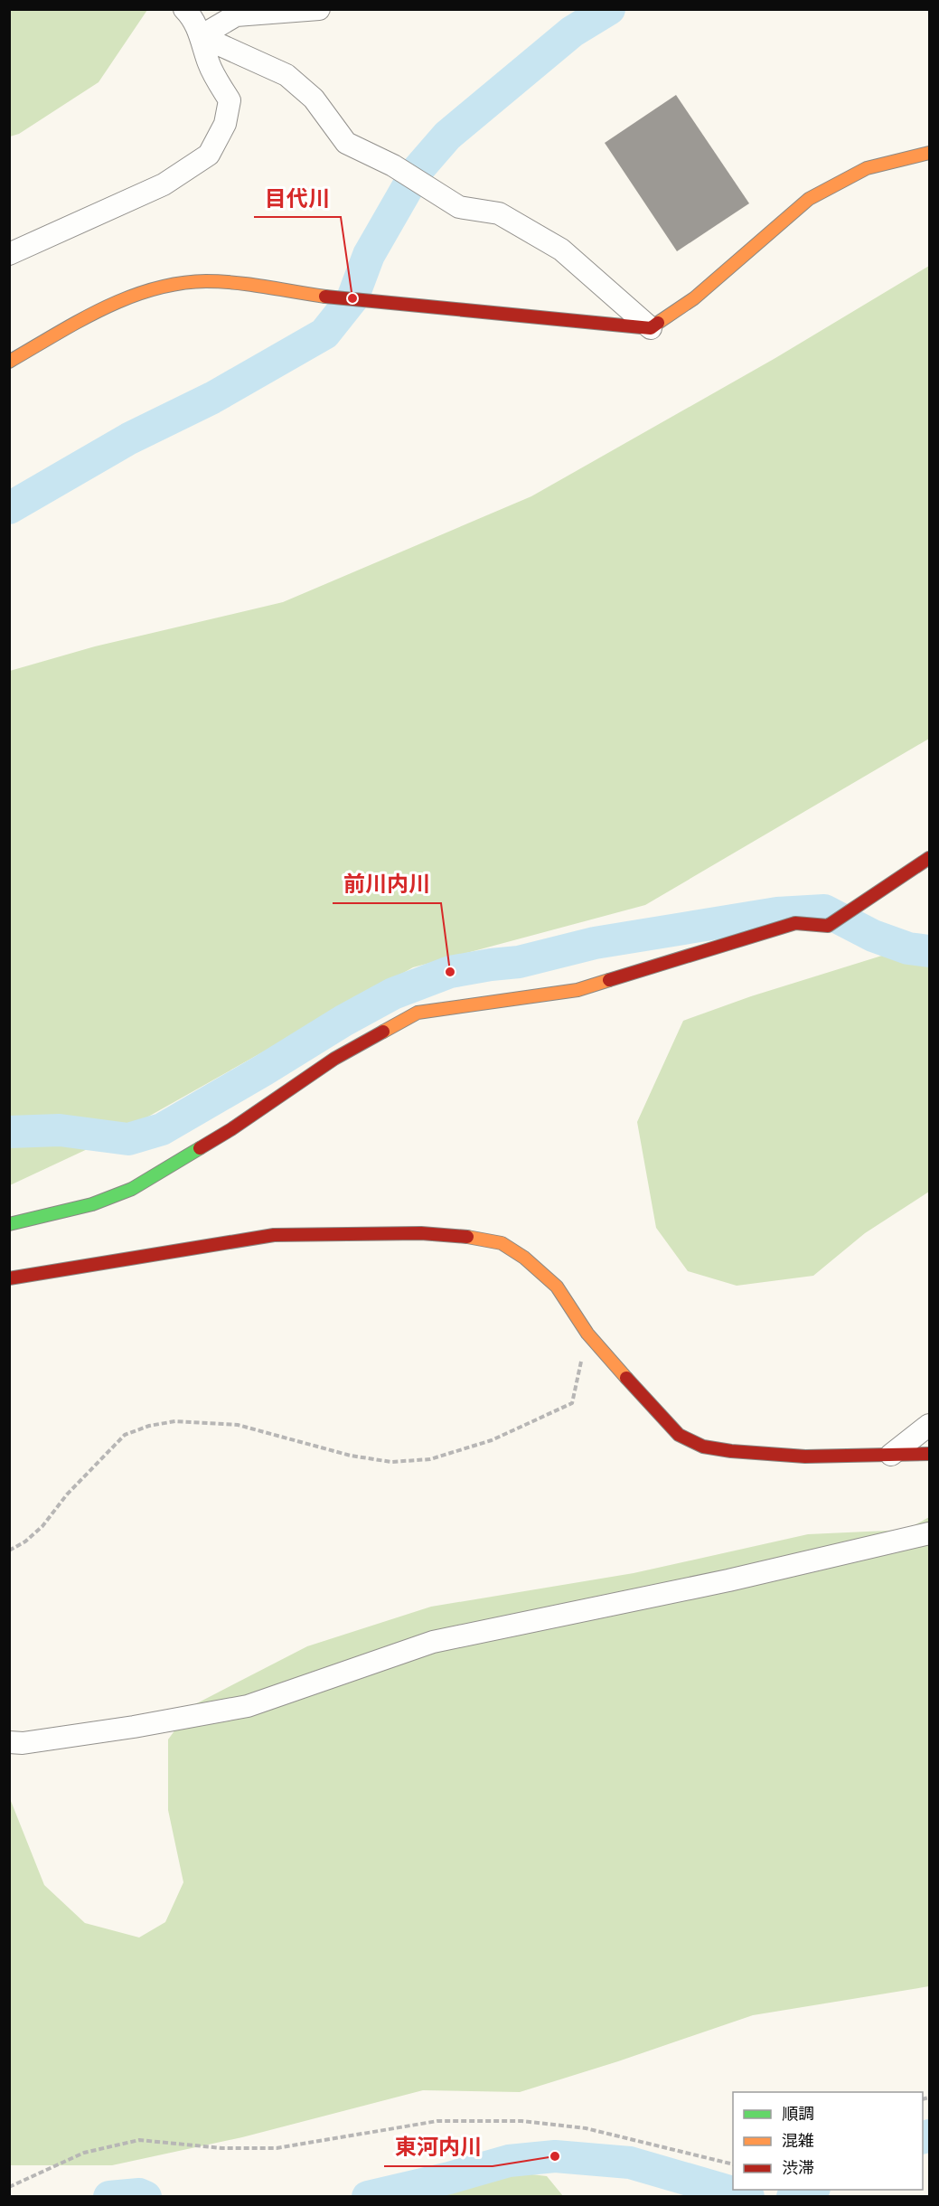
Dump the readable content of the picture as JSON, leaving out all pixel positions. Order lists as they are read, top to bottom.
{
  "places": ["目代川", "前川内川", "東河内川"],
  "legend": ["順調", "混雑", "渋滞"]
}
